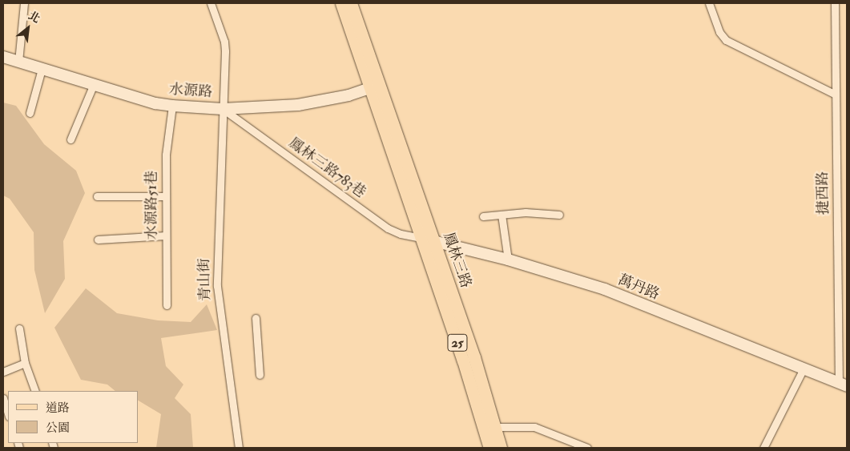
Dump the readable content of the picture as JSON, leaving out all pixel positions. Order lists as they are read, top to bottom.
{
  "streets": {
    "main road": ["鳳林三路", "25"],
    "street": [
      "水源路",
      "鳳林三路783巷",
      "捷西路",
      "水源路51巷",
      "青山街",
      "萬丹路"
    ]
  },
  "crossings": [
    ["水源路", "鳳林三路783巷"],
    ["水源路", "水源路51巷"],
    ["水源路", "鳳林三路"],
    ["水源路", "青山街"],
    ["水源路", "25"],
    ["鳳林三路783巷", "鳳林三路"],
    ["鳳林三路783巷", "青山街"],
    ["鳳林三路783巷", "萬丹路"],
    ["捷西路", "萬丹路"],
    ["鳳林三路", "萬丹路"],
    ["鳳林三路", "25"]
  ],
  "legend": ["道路", "公園"],
  "north": "top right"
}
